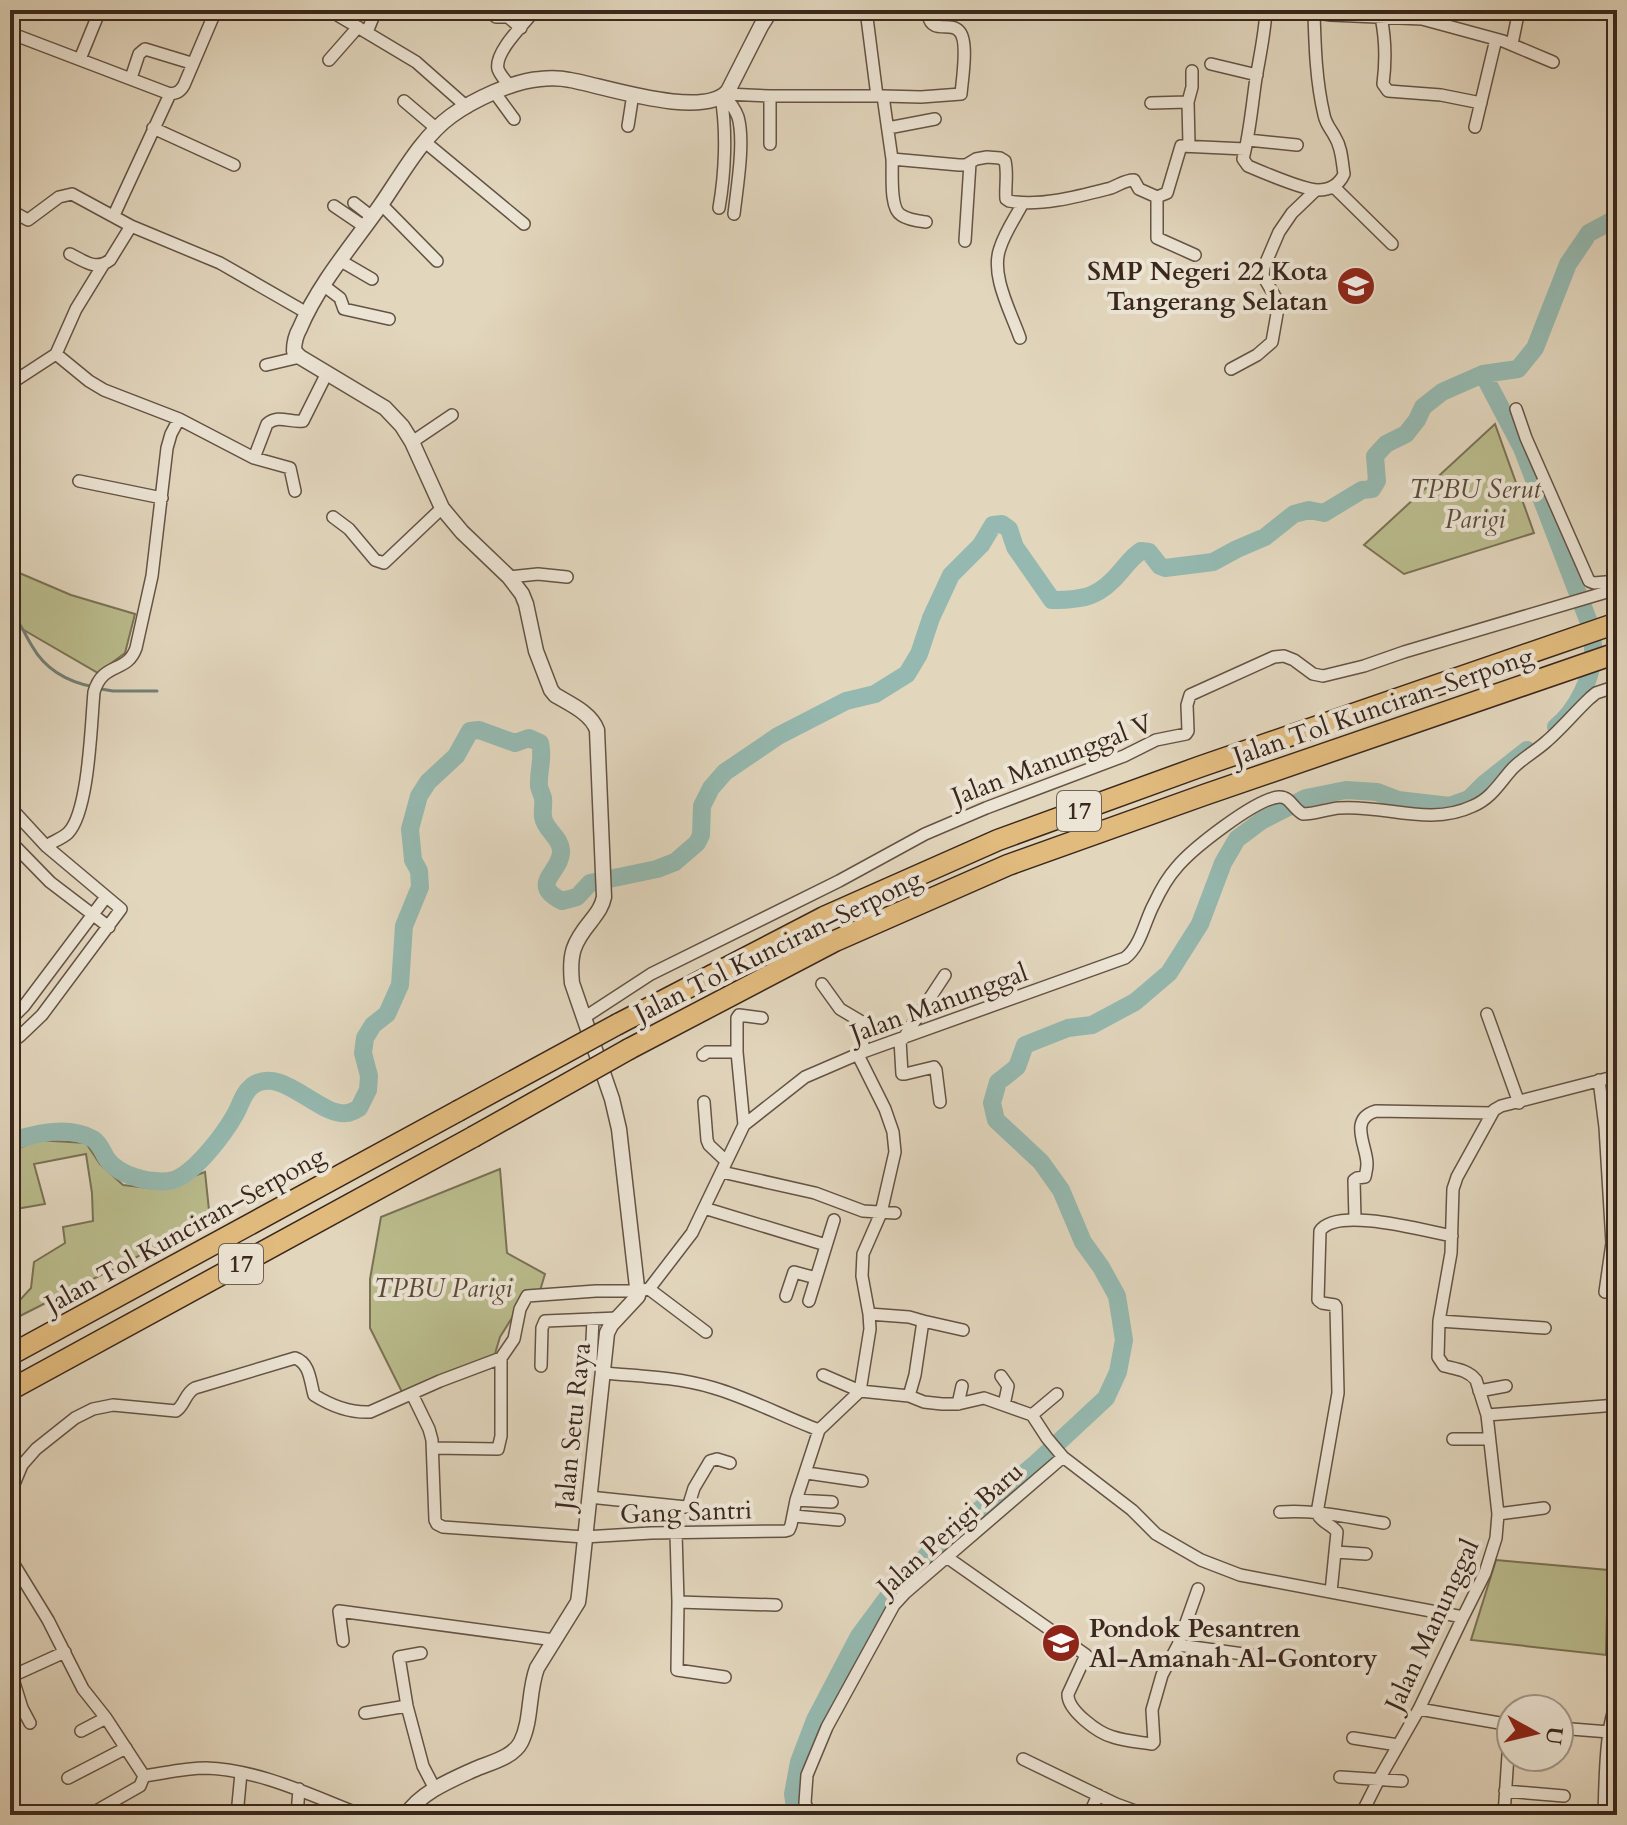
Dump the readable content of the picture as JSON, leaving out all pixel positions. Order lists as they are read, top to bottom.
{
  "streets": {
    "highway": ["Jalan Tol Kunciran–Serpong", "17"],
    "street": [
      "Jalan Manunggal V",
      "Jalan Manunggal",
      "Jalan Setu Raya",
      "Gang Santri",
      "Jalan Perigi Baru"
    ]
  },
  "crossings": [
    ["Jalan Manunggal", "Jalan Setu Raya"],
    ["Jalan Setu Raya", "Gang Santri"]
  ],
  "parks": ["TPBU Serut Parigi", "TPBU Parigi"],
  "places": {
    "school or university": ["SMP Negeri 22 Kota Tangerang Selatan", "Pondok Pesantren Al-Amanah Al-Gontory"]
  },
  "north": "right"
}
